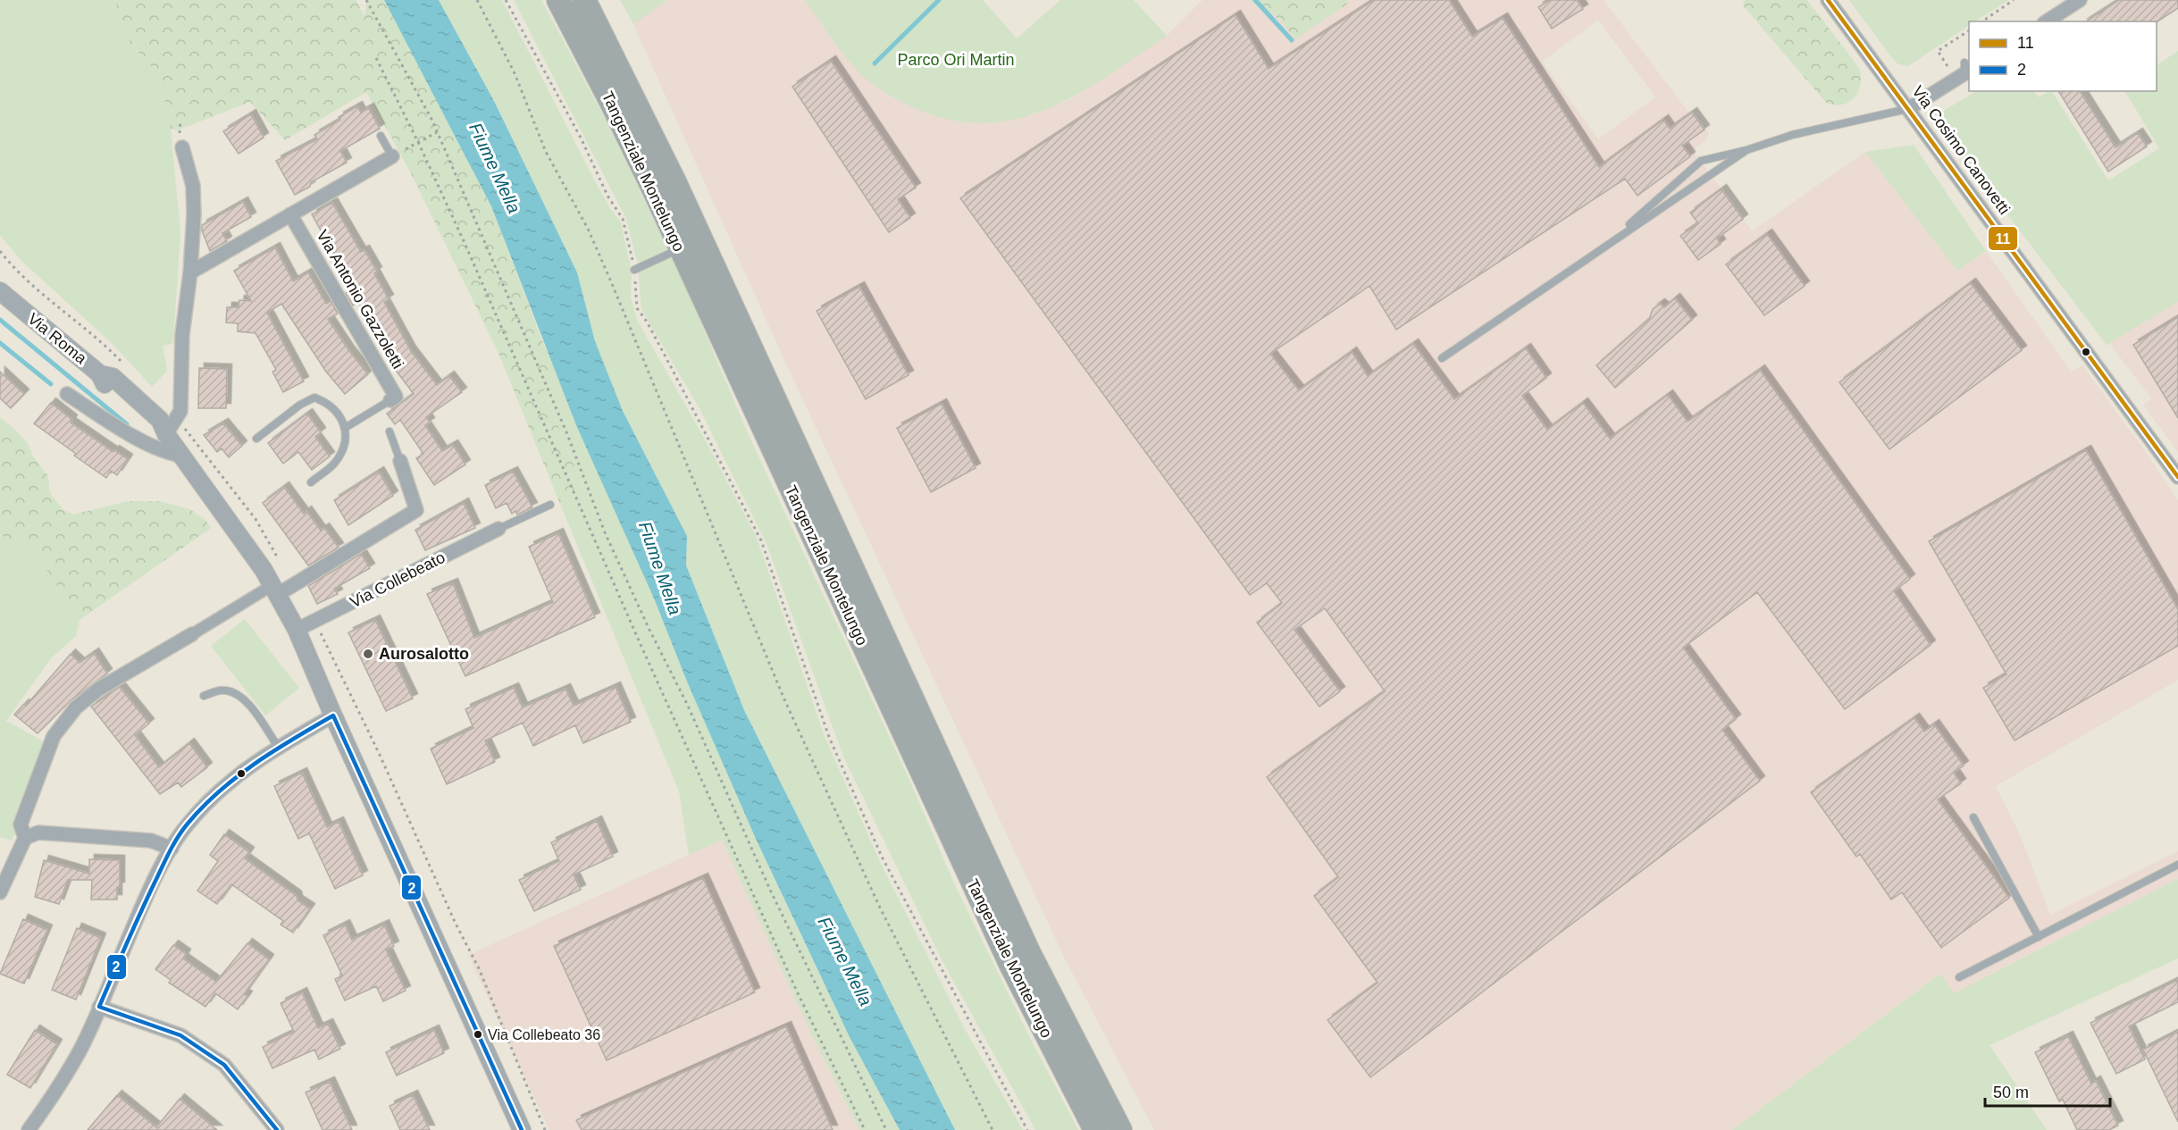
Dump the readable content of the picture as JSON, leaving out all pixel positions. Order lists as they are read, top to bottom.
{
  "streets": {
    "highway": ["Tangenziale Montelungo"],
    "street": [
      "Via Cosimo Canovetti",
      "Via Antonio Gazzoletti",
      "Via Roma",
      "Via Collebeato"
    ]
  },
  "water": ["Fiume Mella"],
  "parks": ["Parco Ori Martin"],
  "places": ["Aurosalotto", "Via Collebeato 36"],
  "lines": ["transit line 11", "transit line 2"],
  "legend": ["11", "2"],
  "scale_bar": "50 m"
}
